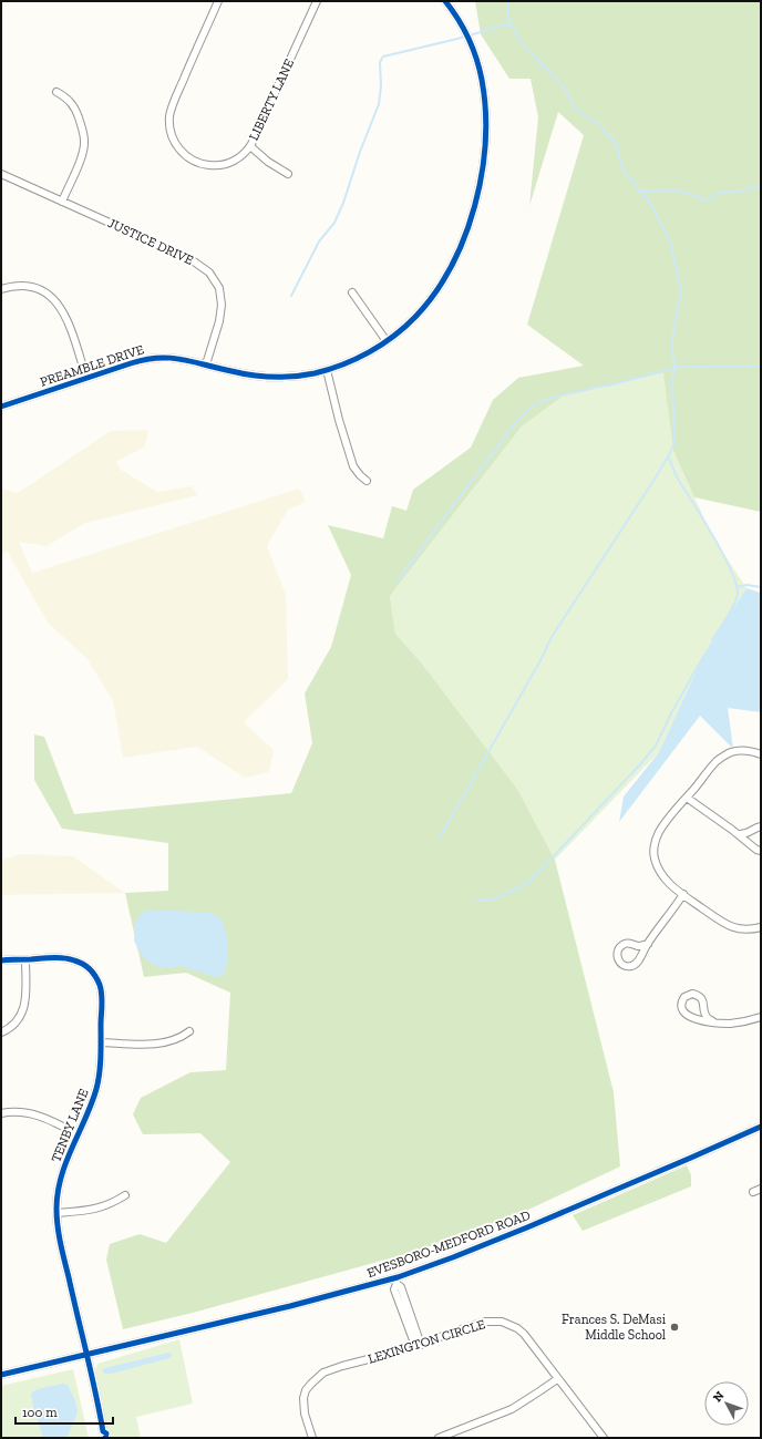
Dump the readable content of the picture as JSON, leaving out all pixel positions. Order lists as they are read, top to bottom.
{
  "streets": {
    "street": [
      "LIBERTY LANE",
      "JUSTICE DRIVE",
      "PREAMBLE DRIVE",
      "TENBY LANE",
      "EVESBORO-MEDFORD ROAD",
      "LEXINGTON CIRCLE"
    ]
  },
  "crossings": [
    ["JUSTICE DRIVE", "PREAMBLE DRIVE"],
    ["TENBY LANE", "EVESBORO-MEDFORD ROAD"]
  ],
  "places": ["Frances S. DeMasi Middle School"],
  "scale_bar": "100 m",
  "north": "top left"
}
